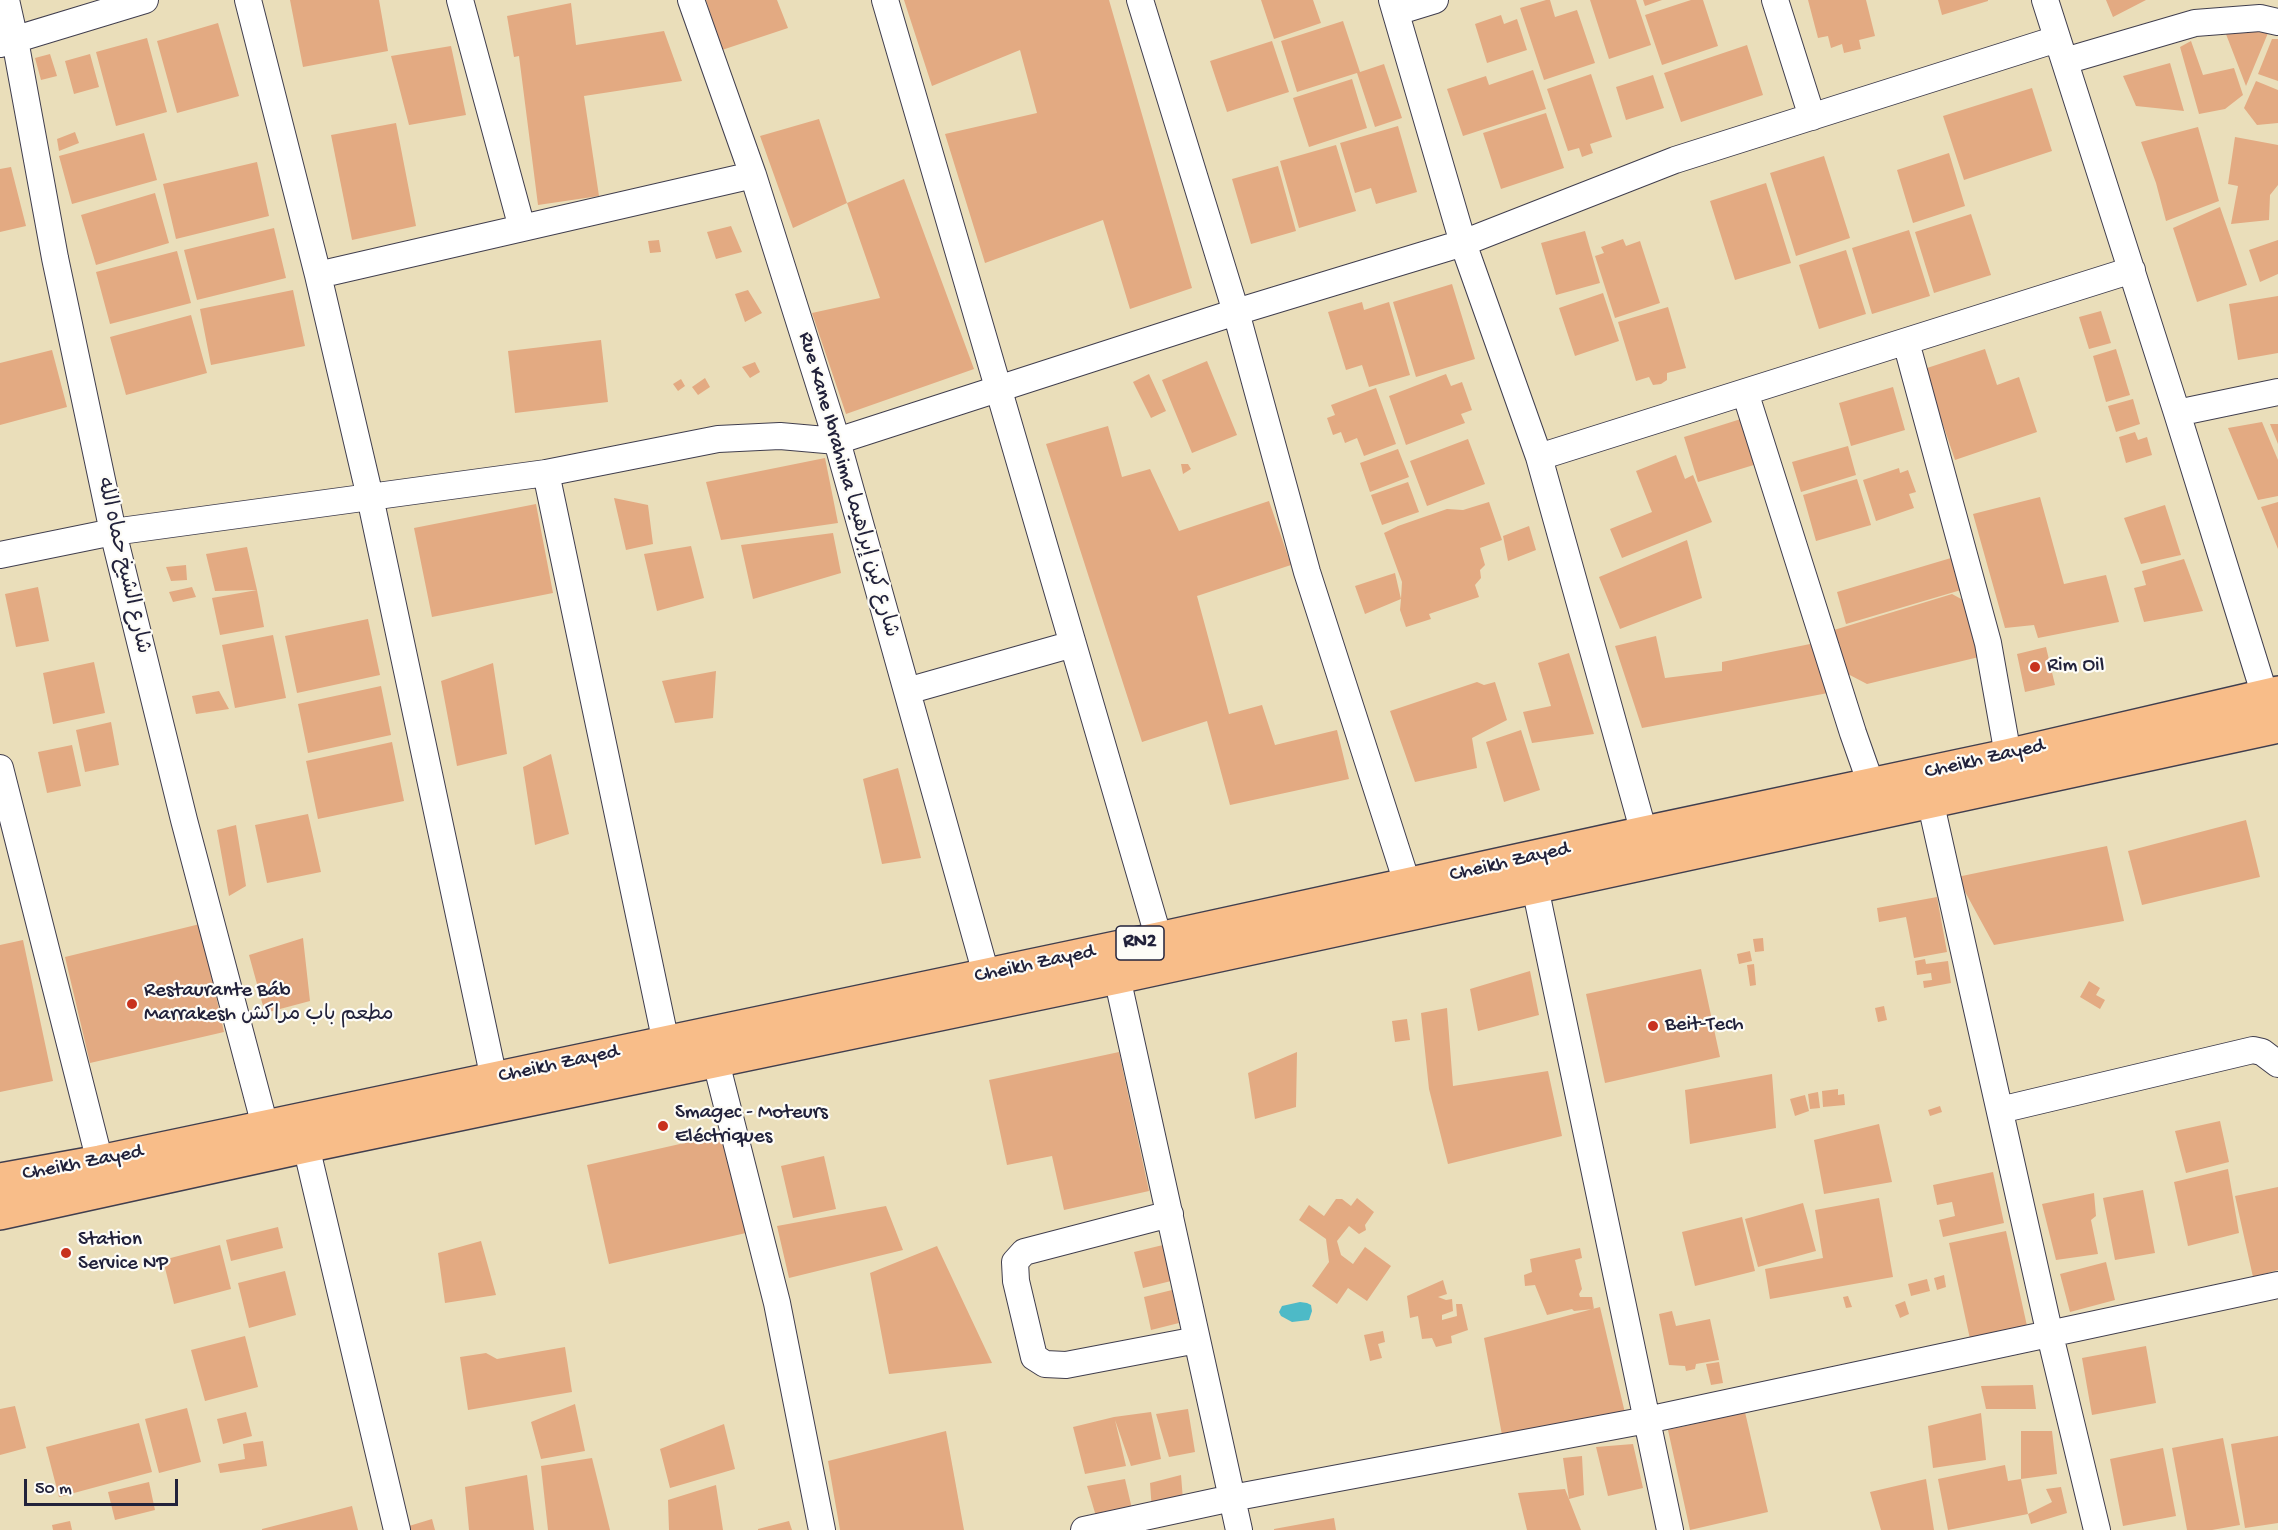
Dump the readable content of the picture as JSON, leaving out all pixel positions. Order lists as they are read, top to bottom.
{
  "streets": {
    "highway": ["Cheikh Zayed", "RN2"],
    "street": ["Rue Kane Ibrahima شارع كين إبراهيما", "شارع الشيخ حماه الله"]
  },
  "crossings": [
    ["Rue Kane Ibrahima شارع كين إبراهيما", "Cheikh Zayed"],
    ["شارع الشيخ حماه الله", "Cheikh Zayed"]
  ],
  "places": [
    "Rim Oil",
    "Restaurante Báb Marrakesh مطعم باب مراكش",
    "Beit-Tech",
    "Smagec - Moteurs Eléctriques",
    "Station Service NP"
  ],
  "scale_bar": "50 m"
}
